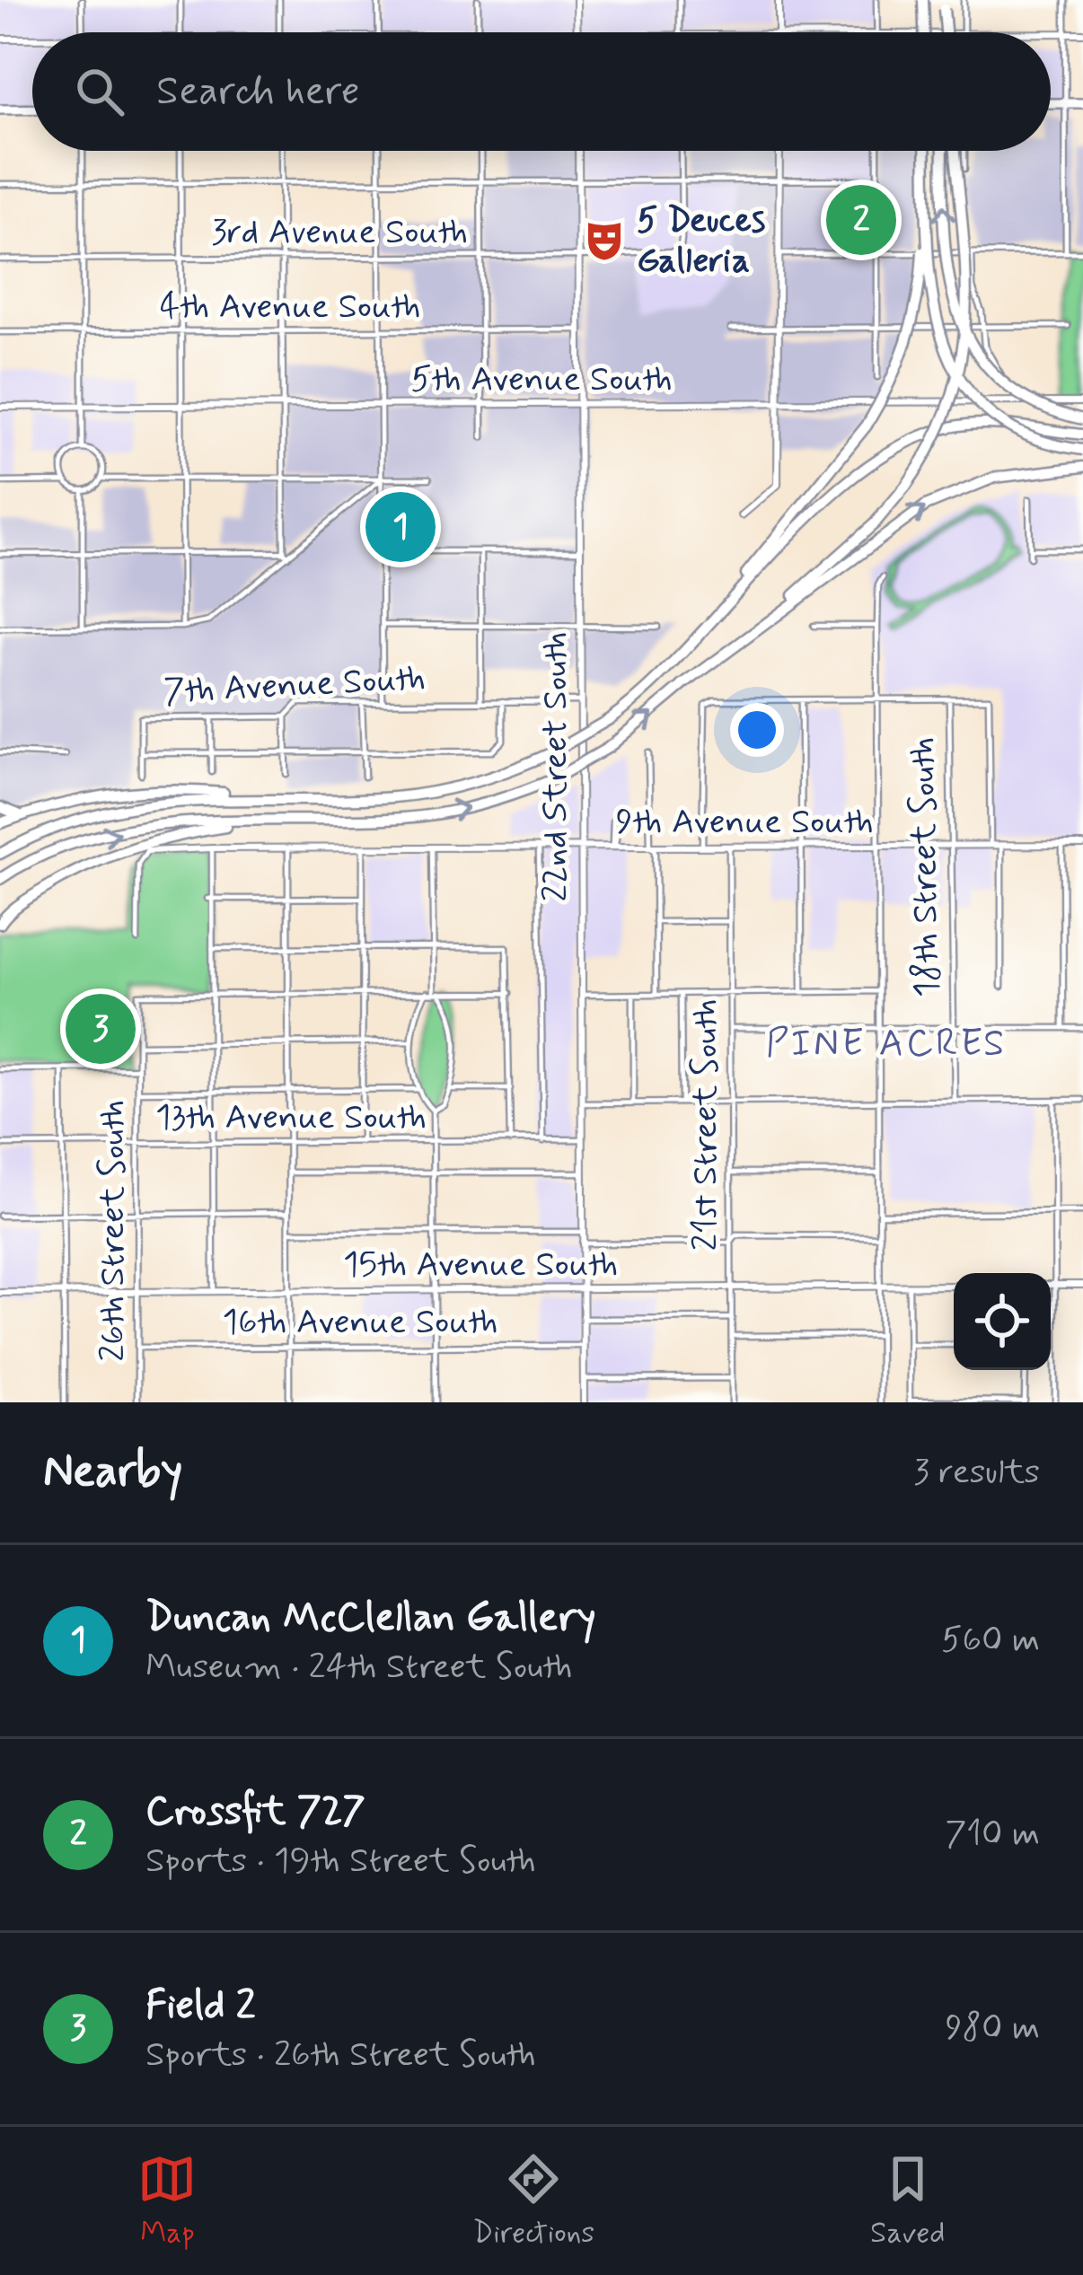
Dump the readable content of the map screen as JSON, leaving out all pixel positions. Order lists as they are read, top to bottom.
{
  "streets": {
    "street": [
      "3rd Avenue South",
      "4th Avenue South",
      "5th Avenue South",
      "7th Avenue South",
      "22nd Street South",
      "9th Avenue South",
      "18th Street South",
      "13th Avenue South",
      "21st Street South",
      "26th Street South",
      "15th Avenue South",
      "16th Avenue South"
    ]
  },
  "crossings": [
    ["3rd Avenue South", "22nd Street South"],
    ["4th Avenue South", "22nd Street South"],
    ["5th Avenue South", "22nd Street South"],
    ["7th Avenue South", "22nd Street South"],
    ["22nd Street South", "9th Avenue South"],
    ["22nd Street South", "13th Avenue South"],
    ["22nd Street South", "15th Avenue South"],
    ["22nd Street South", "16th Avenue South"],
    ["9th Avenue South", "18th Street South"],
    ["9th Avenue South", "21st Street South"],
    ["13th Avenue South", "26th Street South"],
    ["21st Street South", "15th Avenue South"],
    ["26th Street South", "15th Avenue South"],
    ["26th Street South", "16th Avenue South"]
  ],
  "districts": ["PINE ACRES"],
  "places": {
    "theatre": ["5 Deuces Galleria"]
  },
  "page": {
    "search": "Search here",
    "pins": ["2", "1", "3"],
    "heading": ["Nearby", "3 results"],
    "list": [
      {
        "mark": "1",
        "name": "Duncan McClellan Gallery",
        "note": "Museum · 24th Street South",
        "value": "560 m"
      },
      {
        "mark": "2",
        "name": "Crossfit 727",
        "note": "Sports · 19th Street South",
        "value": "710 m"
      },
      {
        "mark": "3",
        "name": "Field 2",
        "note": "Sports · 26th Street South",
        "value": "980 m"
      }
    ],
    "nav": ["Map", "Directions", "Saved"]
  }
}
